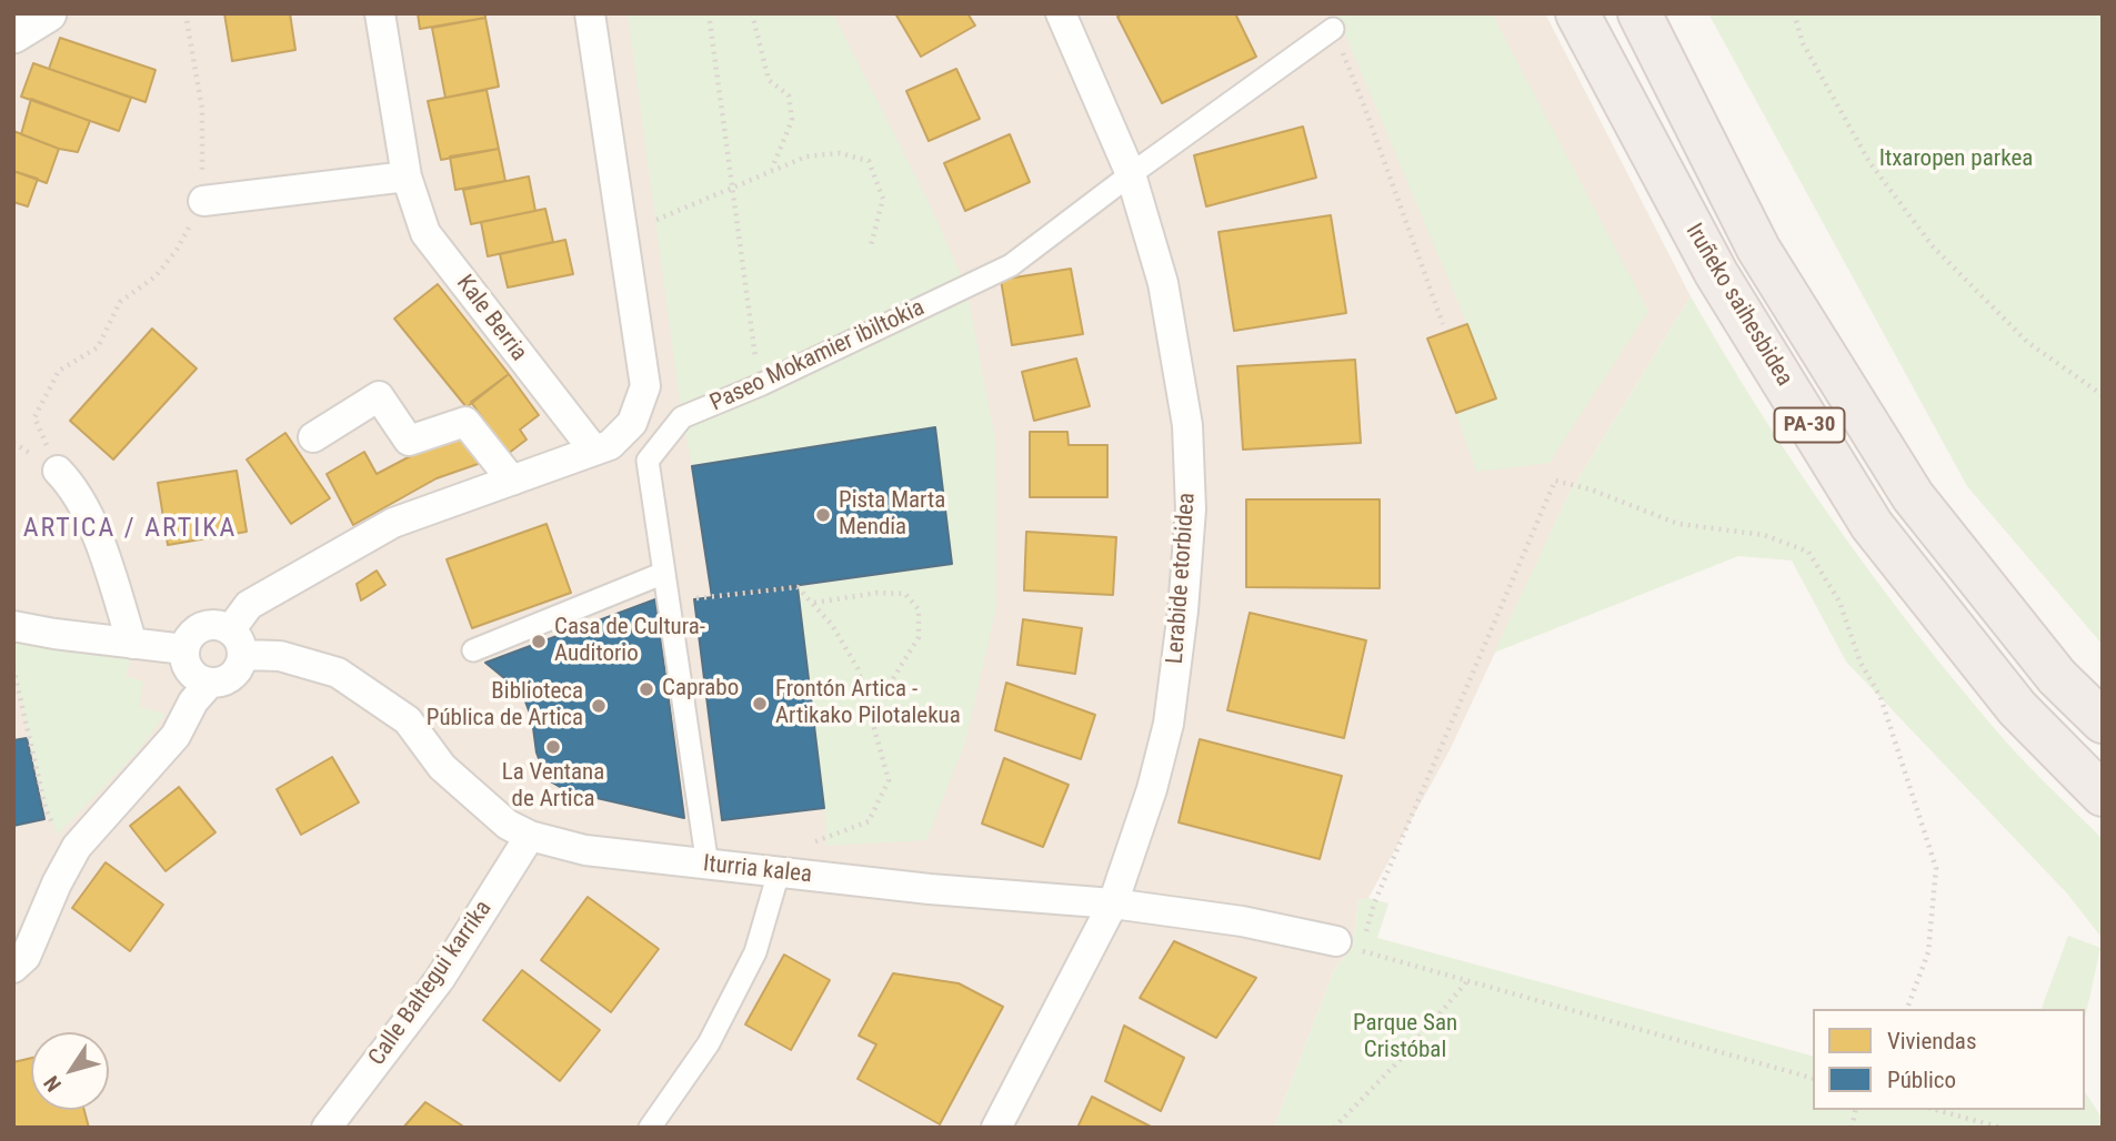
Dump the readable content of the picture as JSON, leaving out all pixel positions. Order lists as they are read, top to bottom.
{
  "streets": {
    "highway": ["Iruñeko saihesbidea", "PA-30"],
    "street": [
      "Kale Berria",
      "Paseo Mokamier ibiltokia",
      "Lerabide etorbidea",
      "Iturria kalea",
      "Calle Baltegui karrika"
    ]
  },
  "crossings": [
    ["Paseo Mokamier ibiltokia", "Lerabide etorbidea"],
    ["Paseo Mokamier ibiltokia", "Iturria kalea"],
    ["Lerabide etorbidea", "Iturria kalea"],
    ["Iturria kalea", "Calle Baltegui karrika"]
  ],
  "districts": ["ARTICA / ARTIKA"],
  "parks": ["Itxaropen parkea", "Parque San Cristóbal"],
  "places": [
    "Pista Marta Mendia",
    "Casa de Cultura- Auditorio",
    "Caprabo",
    "Frontón Artica - Artikako Pilotalekua",
    "Biblioteca Pública de Artica",
    "La Ventana de Artica"
  ],
  "legend": ["Viviendas", "Público"],
  "north": "bottom left"
}
